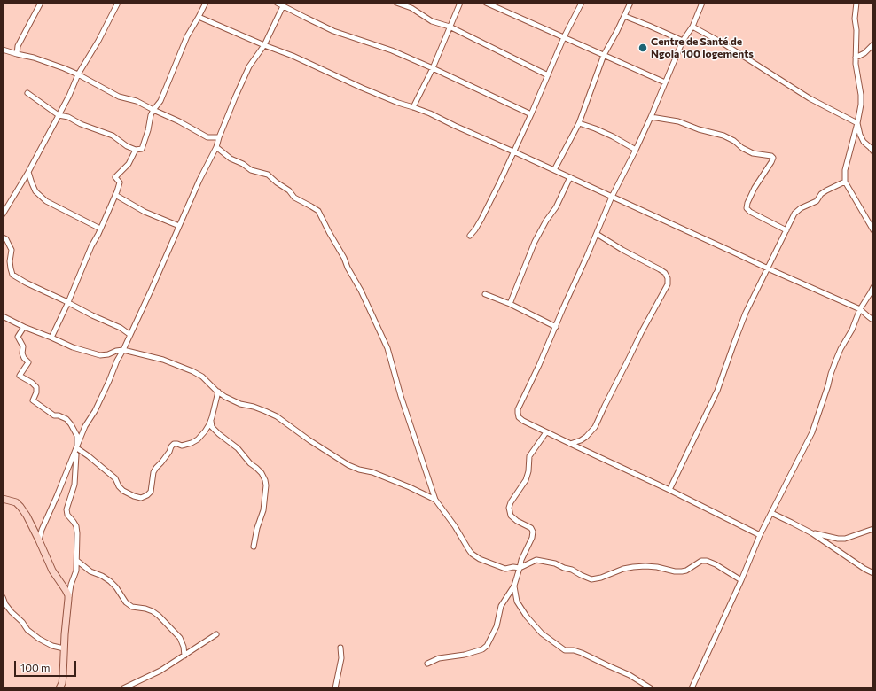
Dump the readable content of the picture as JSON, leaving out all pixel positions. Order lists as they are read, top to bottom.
{
  "places": ["Centre de Santé de Ngola 100 logements"],
  "scale_bar": "100 m"
}
